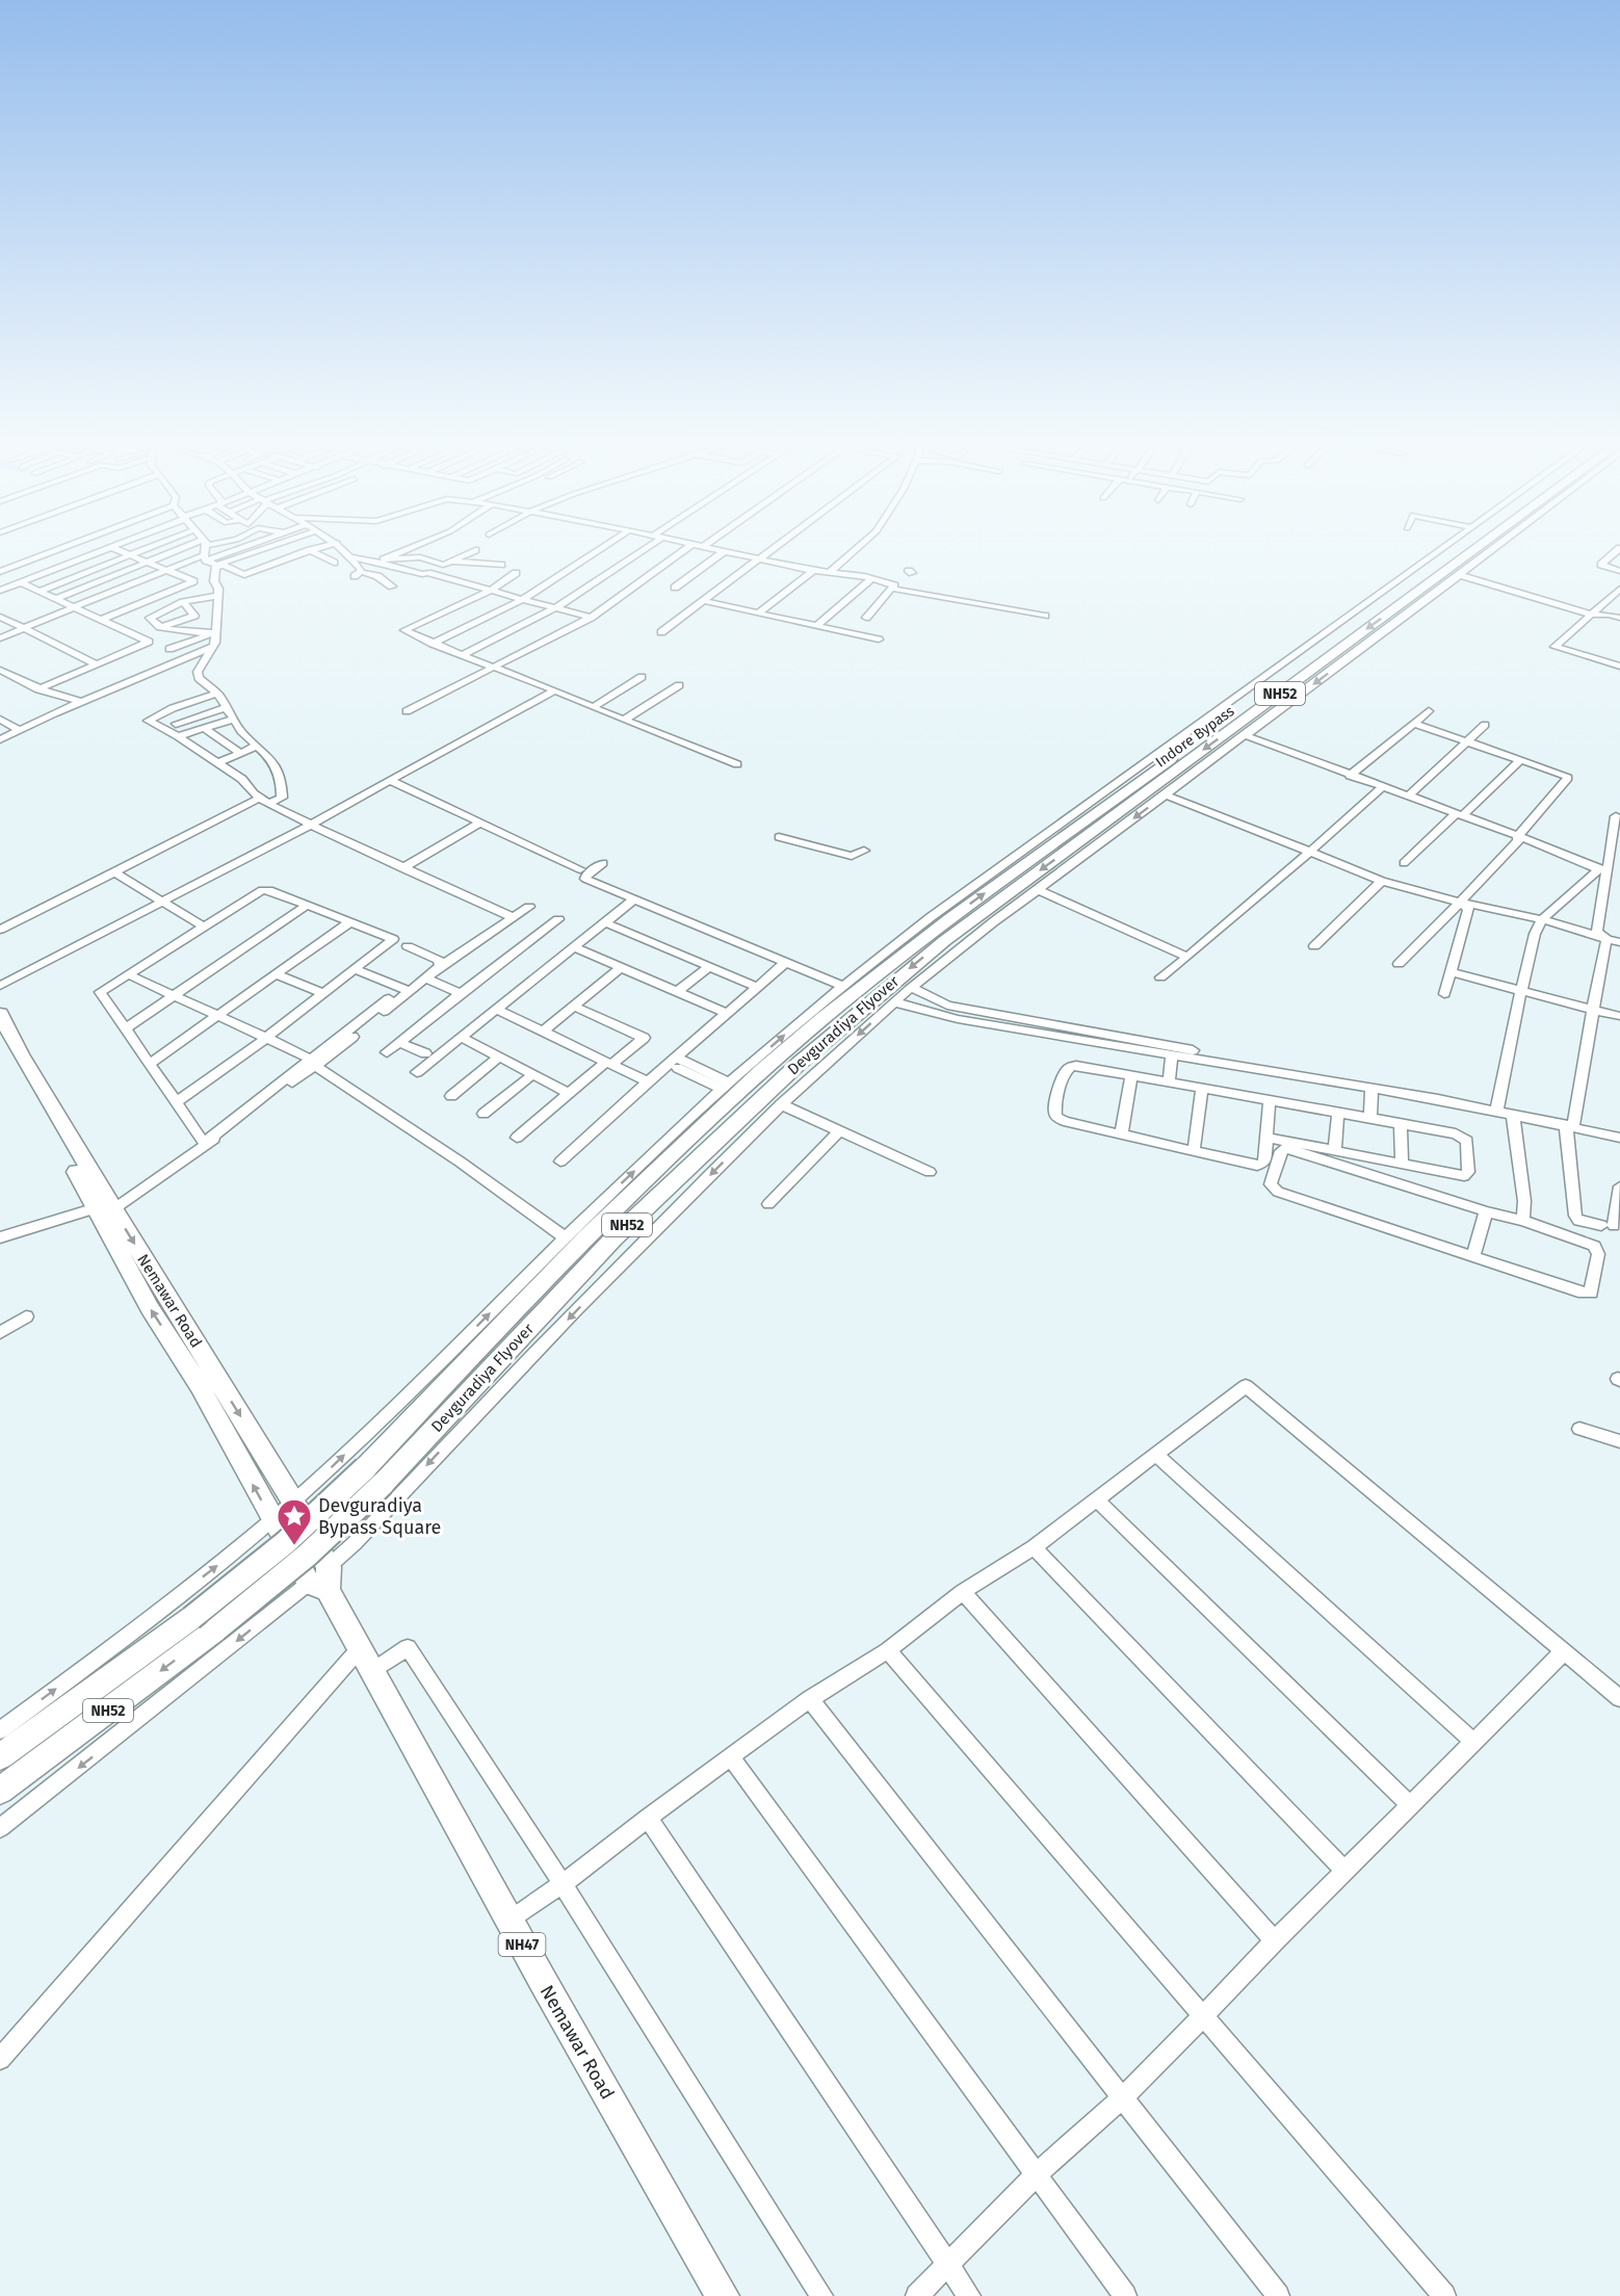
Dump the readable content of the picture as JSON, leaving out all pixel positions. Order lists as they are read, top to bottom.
{
  "streets": {
    "highway": [
      "NH52",
      "Indore Bypass",
      "Devguradiya Flyover",
      "Nemawar Road",
      "NH47"
    ]
  },
  "crossings": [
    ["Indore Bypass", "Devguradiya Flyover"]
  ],
  "places": {
    "place": ["Devguradiya Bypass Square"]
  }
}
